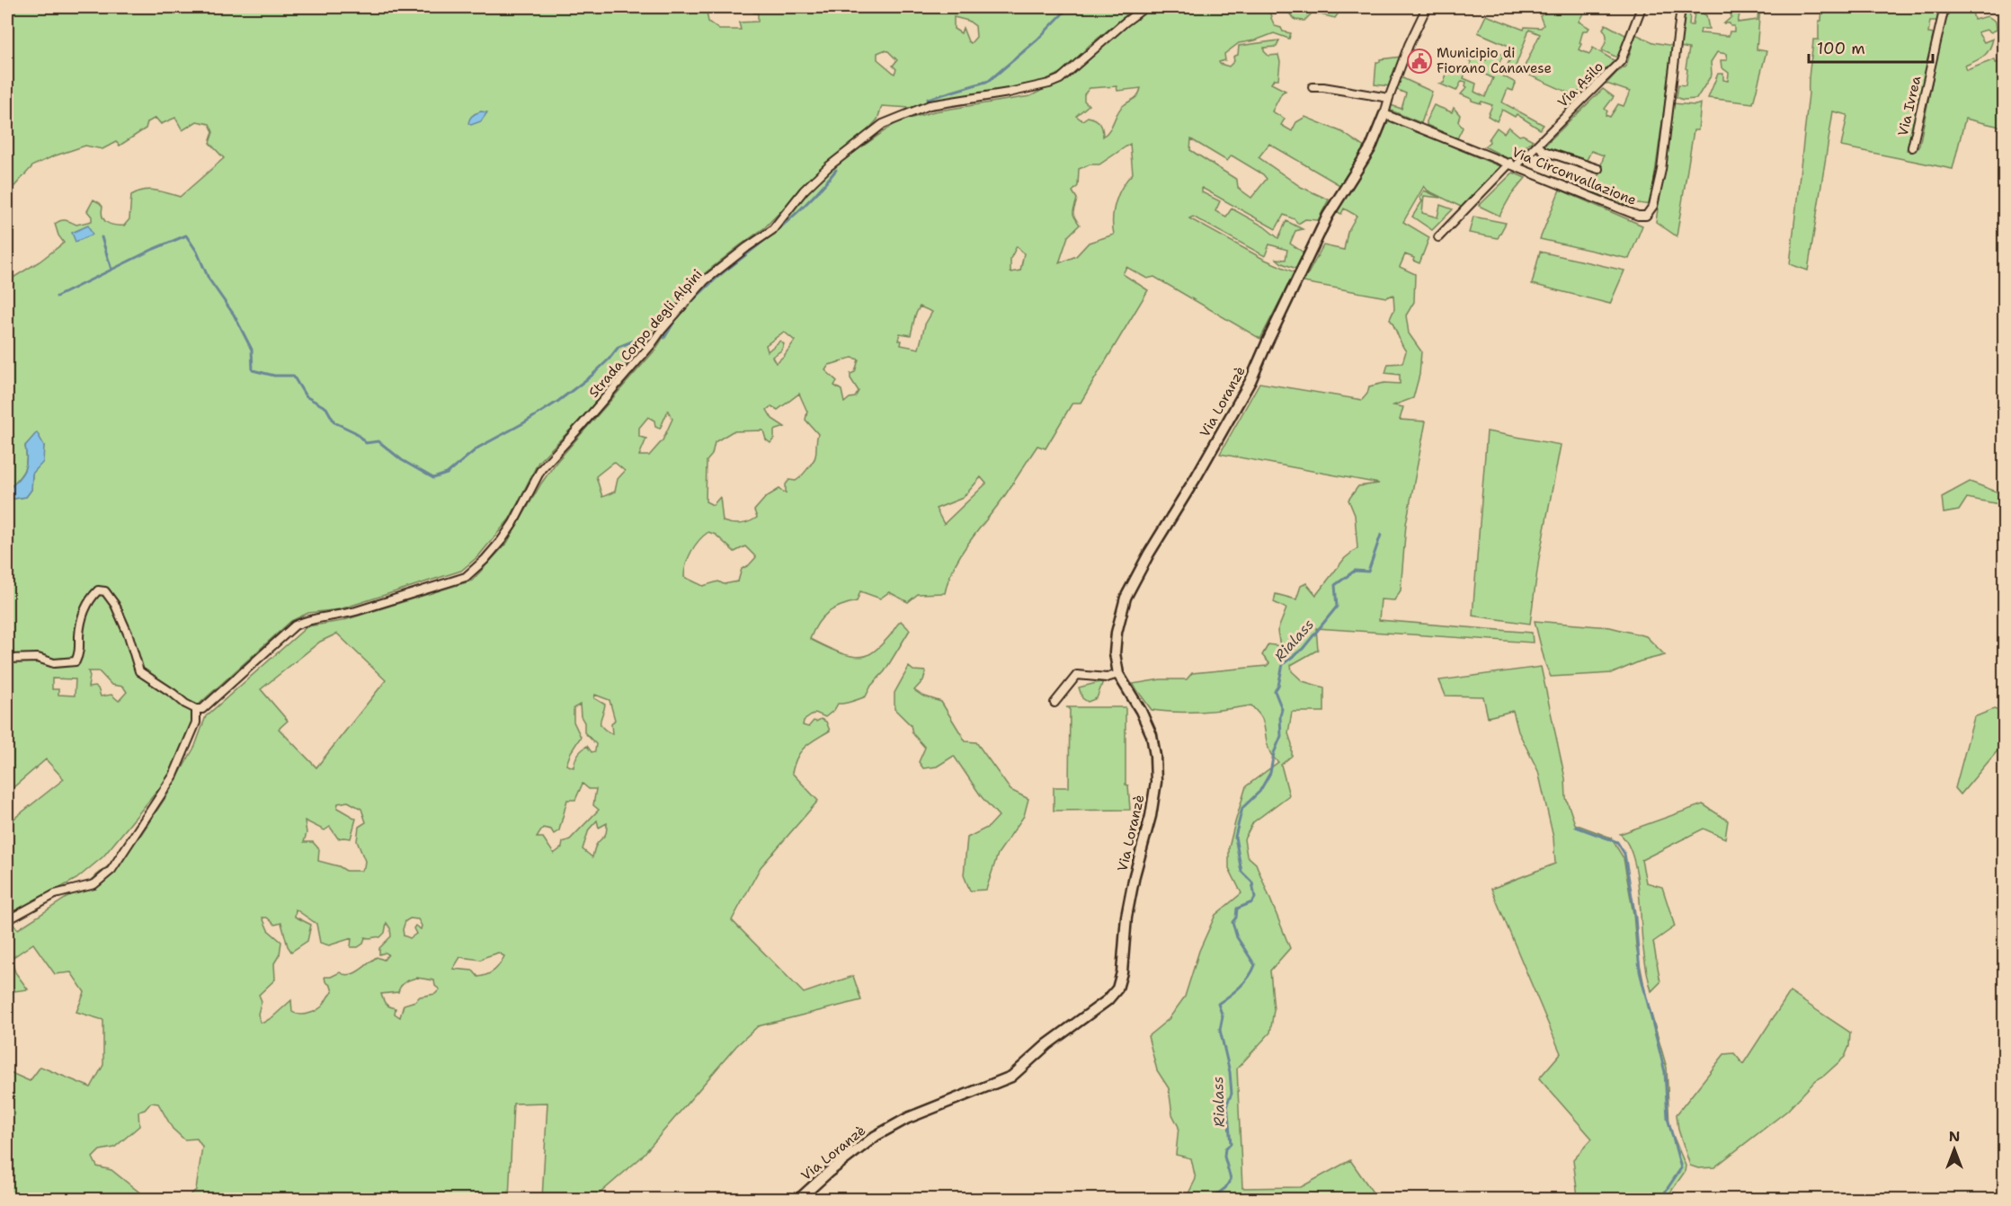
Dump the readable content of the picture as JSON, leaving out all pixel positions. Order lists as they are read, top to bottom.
{
  "streets": {
    "street": [
      "Via Asilo",
      "Via Ivrea",
      "Via Circonvallazione",
      "Strada Corpo degli Alpini",
      "Via Loranzè"
    ]
  },
  "crossings": [
    ["Via Asilo", "Via Circonvallazione"],
    ["Via Circonvallazione", "Via Loranzè"]
  ],
  "water": ["Rialass"],
  "places": {
    "public building": ["Municipio di Fiorano Canavese"]
  },
  "scale_bar": "100 m",
  "north": "top"
}
